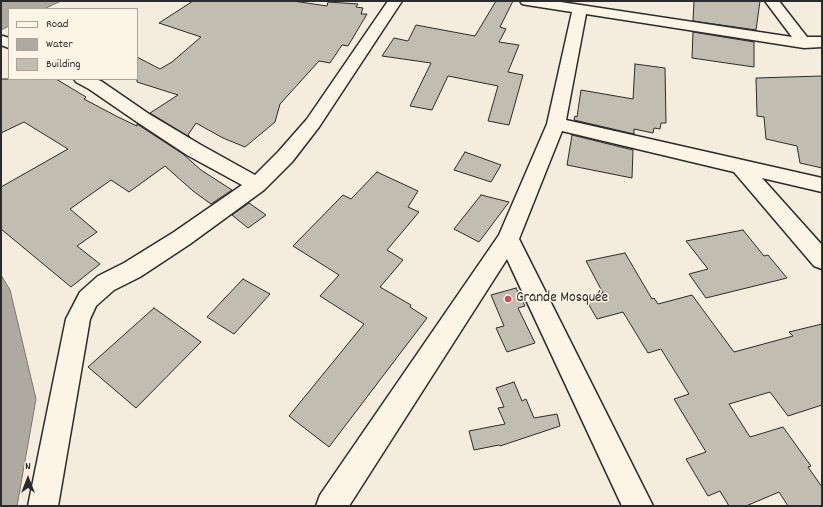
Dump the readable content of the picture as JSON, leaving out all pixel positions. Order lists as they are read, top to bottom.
{
  "places": ["Grande Mosquée"],
  "legend": ["Road", "Water", "Building"],
  "north": "top"
}
